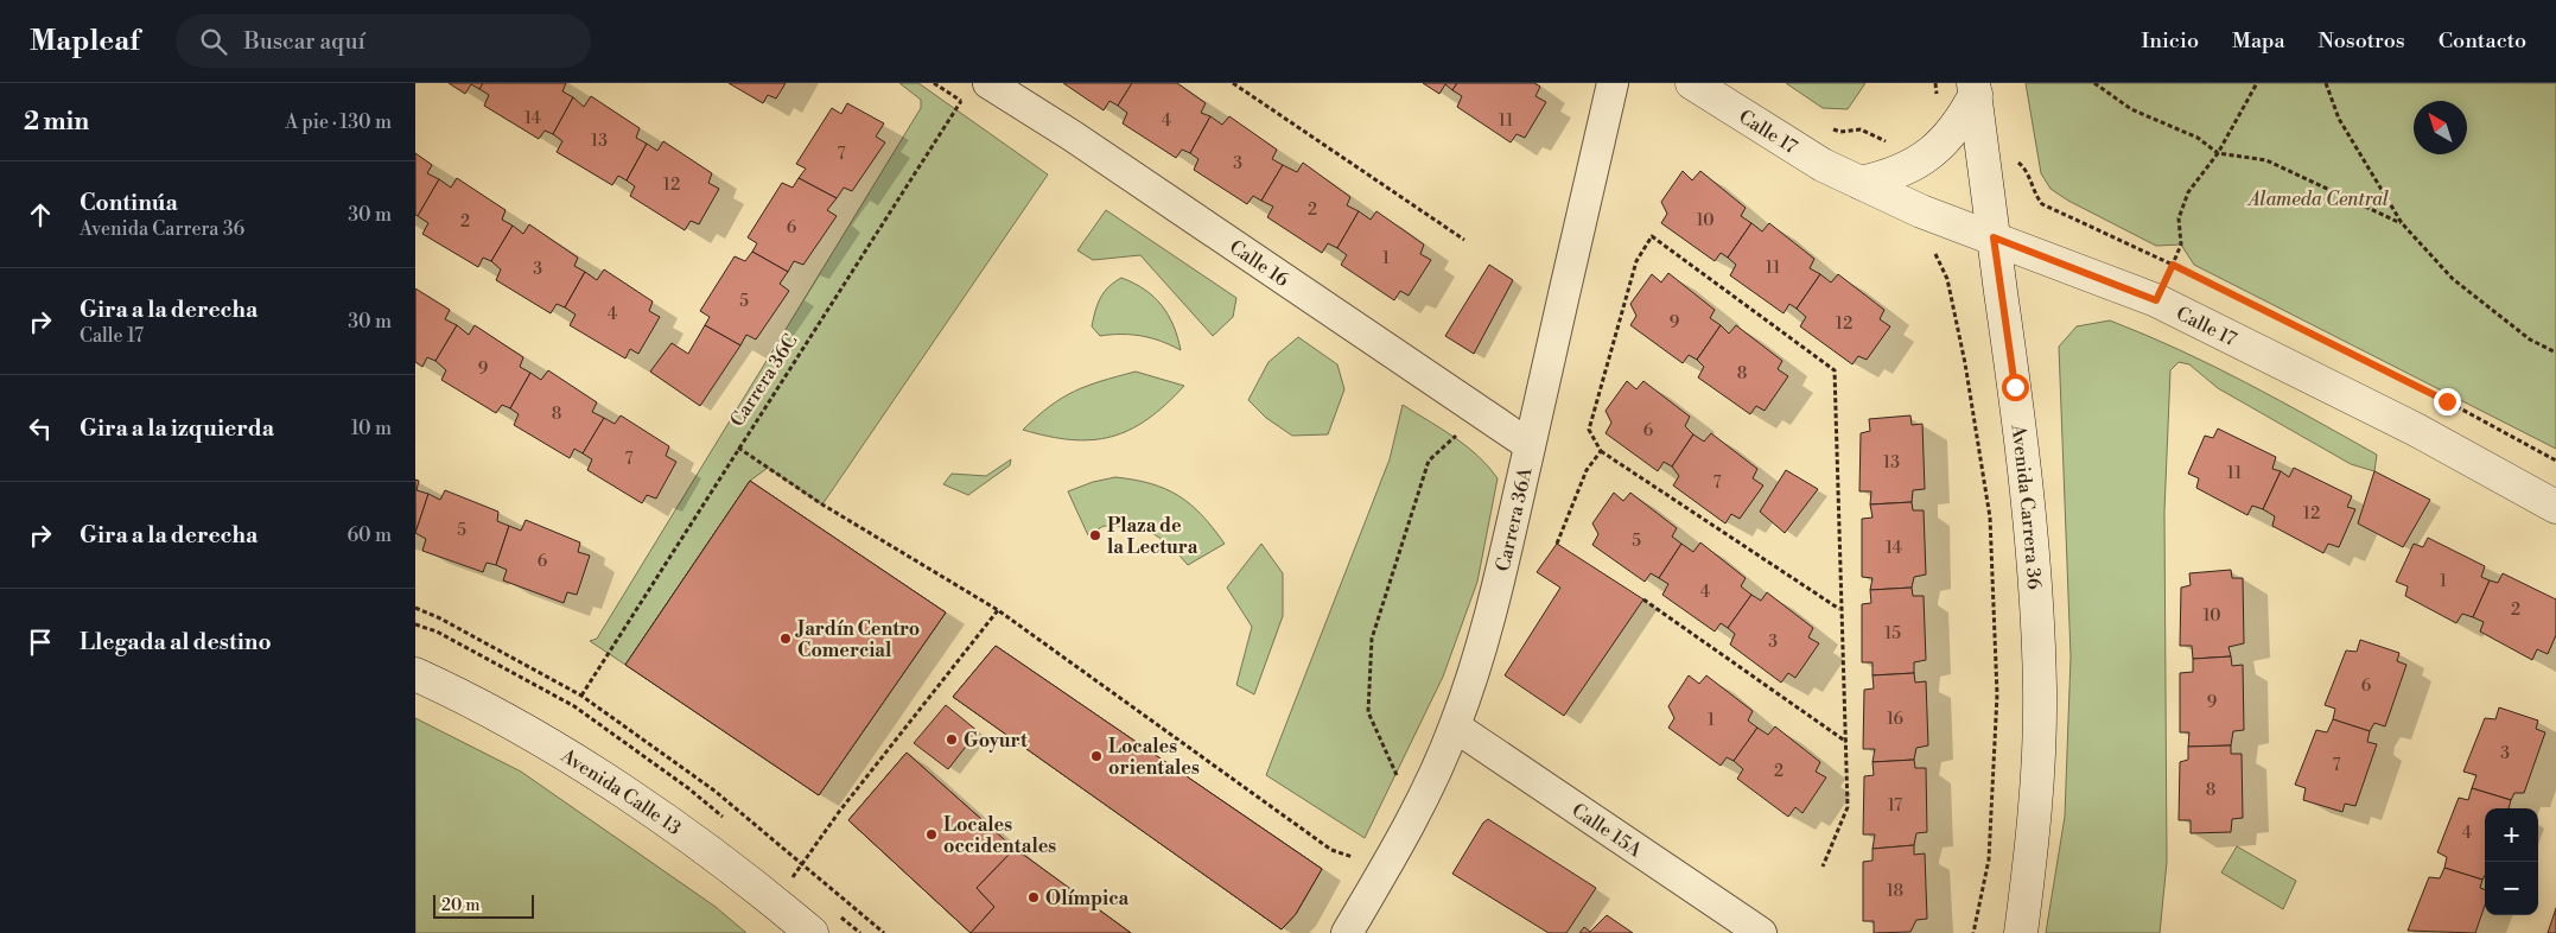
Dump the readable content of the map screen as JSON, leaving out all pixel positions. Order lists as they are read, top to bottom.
{
  "streets": {
    "main road": ["Calle 17", "Avenida Carrera 36", "Avenida Calle 13"],
    "street": ["Calle 16", "Carrera 36A", "Calle 15A"],
    "path": ["Carrera 36C"]
  },
  "crossings": [
    ["Calle 17", "Avenida Carrera 36"],
    ["Calle 16", "Carrera 36C"],
    ["Calle 16", "Carrera 36A"],
    ["Carrera 36A", "Calle 15A"]
  ],
  "parks": ["Alameda Central"],
  "places": [
    "Plaza de la Lectura",
    "Jardín Centro Comercial",
    "Goyurt",
    "Locales orientales",
    "Locales occidentales",
    "Olímpica"
  ],
  "house_numbers": [
    "14",
    "4",
    "11",
    "13",
    "7",
    "3",
    "12",
    "2",
    "10",
    "2",
    "6",
    "1",
    "11",
    "3",
    "5",
    "4",
    "9",
    "12",
    "9",
    "8",
    "8",
    "6",
    "7",
    "13",
    "11",
    "7",
    "12",
    "5",
    "5",
    "14",
    "6",
    "1",
    "4",
    "2",
    "10",
    "15",
    "3",
    "6",
    "9",
    "16",
    "1",
    "3",
    "7",
    "2",
    "8",
    "17",
    "4",
    "18"
  ],
  "scale_bar": "20 m",
  "north": "top left",
  "page": {
    "header": "Mapleaf",
    "search": "Buscar aquí",
    "nav": [
      "Inicio",
      "Mapa",
      "Nosotros",
      "Contacto"
    ],
    "heading": ["2 min", "A pie · 130 m"],
    "list": [
      ["Continúa", "Avenida Carrera 36", "30 m"],
      ["Gira a la derecha", "Calle 17", "30 m"],
      ["Gira a la izquierda", "10 m"],
      ["Gira a la derecha", "60 m"],
      "Llegada al destino"
    ],
    "map_buttons": ["+", "−"],
    "scale": "20 m"
  }
}
